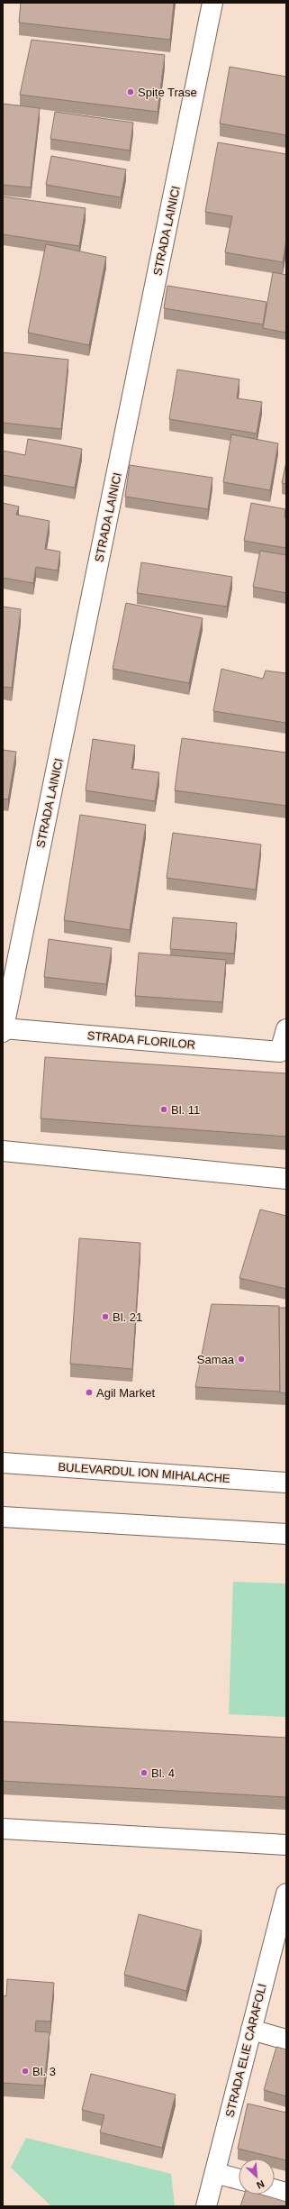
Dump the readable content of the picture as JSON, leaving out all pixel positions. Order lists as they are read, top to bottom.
{
  "streets": {
    "street": [
      "STRADA LAINICI",
      "STRADA FLORILOR",
      "BULEVARDUL ION MIHALACHE",
      "STRADA ELIE CARAFOLI"
    ]
  },
  "crossings": [
    ["STRADA LAINICI", "STRADA FLORILOR"]
  ],
  "places": [
    "Spițe Trase",
    "Bl. 11",
    "Bl. 21",
    "Samaa",
    "Agil Market",
    "Bl. 4",
    "Bl. 3"
  ],
  "north": "bottom right"
}
